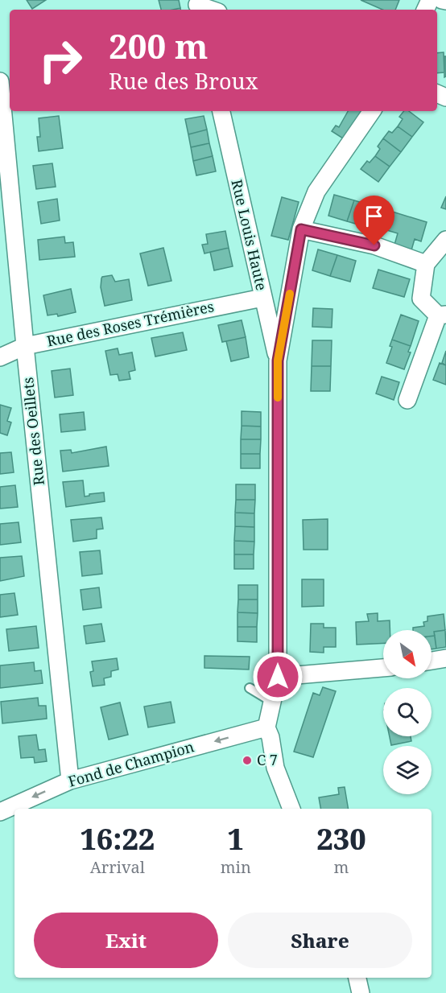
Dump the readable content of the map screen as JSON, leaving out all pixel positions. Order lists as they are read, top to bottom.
{
  "streets": {
    "street": [
      "Rue Louis Haute",
      "Rue des Roses Trémières",
      "Rue des Oeillets",
      "Fond de Champion"
    ]
  },
  "crossings": [
    ["Rue Louis Haute", "Rue des Roses Trémières"],
    ["Rue des Roses Trémières", "Rue des Oeillets"],
    ["Rue des Oeillets", "Fond de Champion"]
  ],
  "one_way": ["Fond de Champion"],
  "places": ["C 7"],
  "north": "bottom right",
  "page": {
    "turn": ["200 m", "Rue des Broux"],
    "eta": [
      "16:22",
      "Arrival",
      "1",
      "min",
      "230",
      "m"
    ],
    "buttons": ["Exit", "Share"]
  }
}
